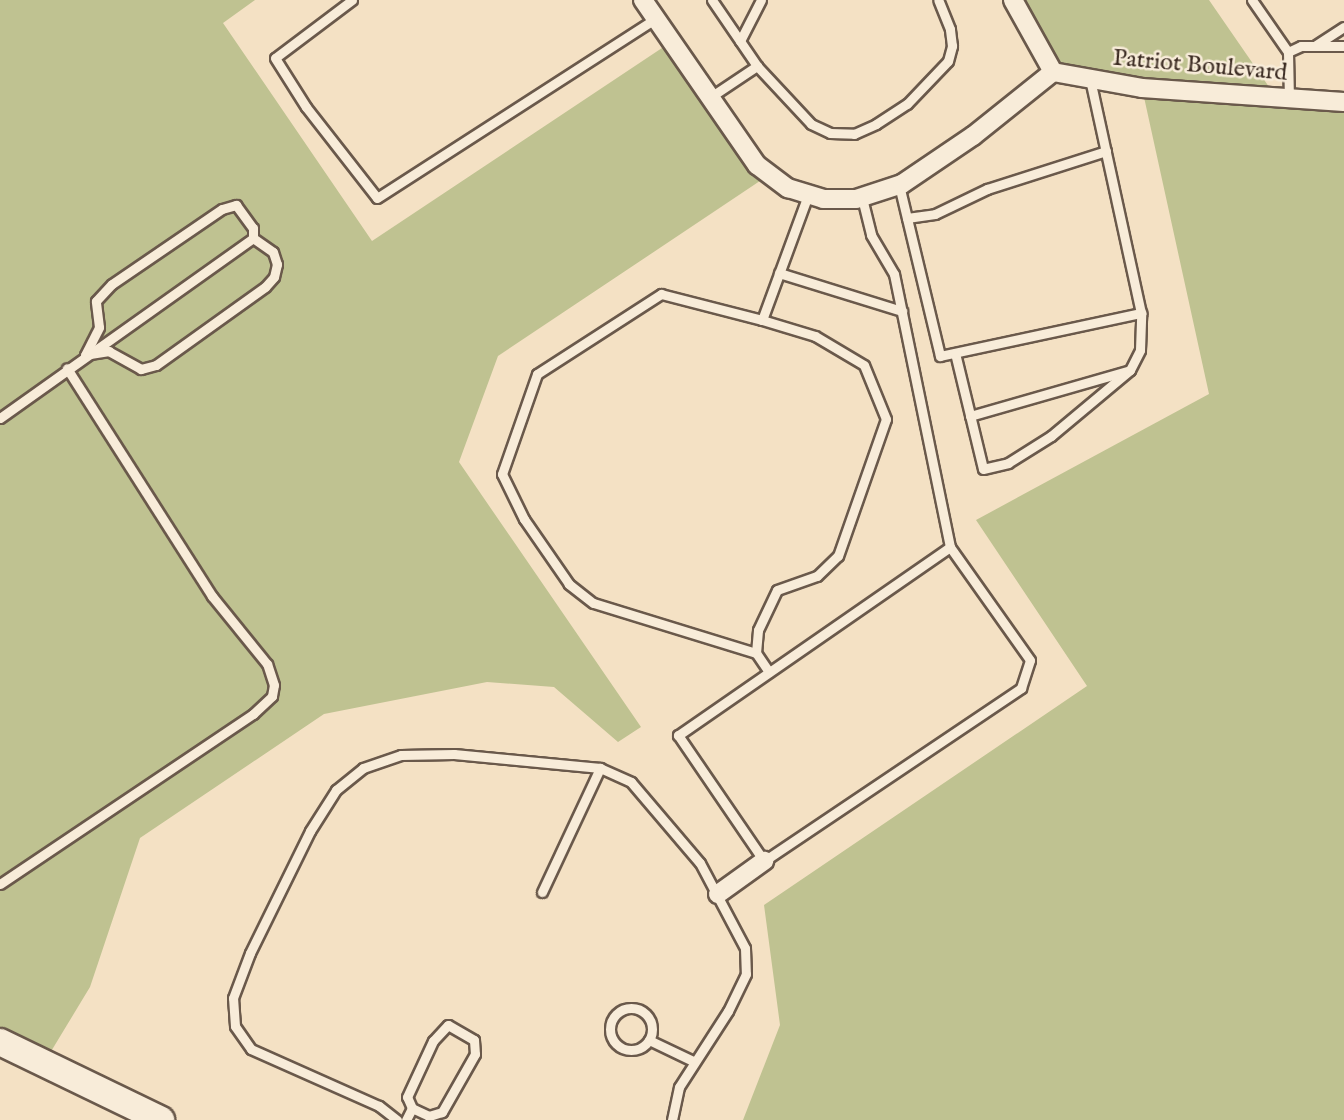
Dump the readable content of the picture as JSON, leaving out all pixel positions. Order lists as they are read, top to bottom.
{
  "streets": {
    "street": ["Patriot Boulevard"]
  }
}
